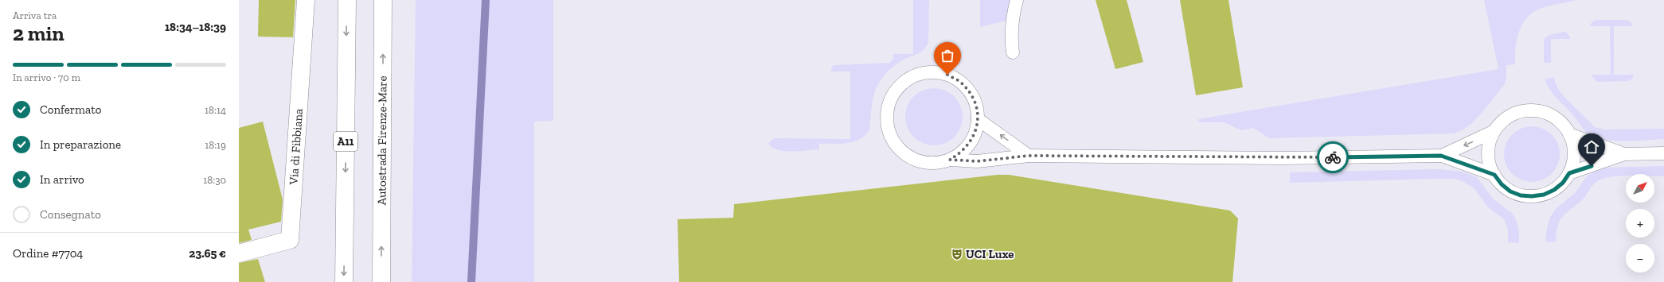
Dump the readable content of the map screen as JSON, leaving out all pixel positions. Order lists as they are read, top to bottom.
{
  "streets": {
    "main road": ["Autostrada Firenze-Mare", "A11", "Via di Fibbiana"]
  },
  "places": {
    "theatre": ["UCI Luxe"]
  },
  "north": "top right",
  "page": {
    "heading": ["2 min", "Arriva tra", "18:34–18:39"],
    "panel": ["Ordine #7704", "23.65 €"],
    "bar": "In arrivo · 70 m",
    "list": [
      ["Confermato", "18:14"],
      ["In preparazione", "18:19"],
      ["In arrivo", "18:30"],
      "Consegnato"
    ],
    "map_buttons": ["+", "−"]
  }
}
